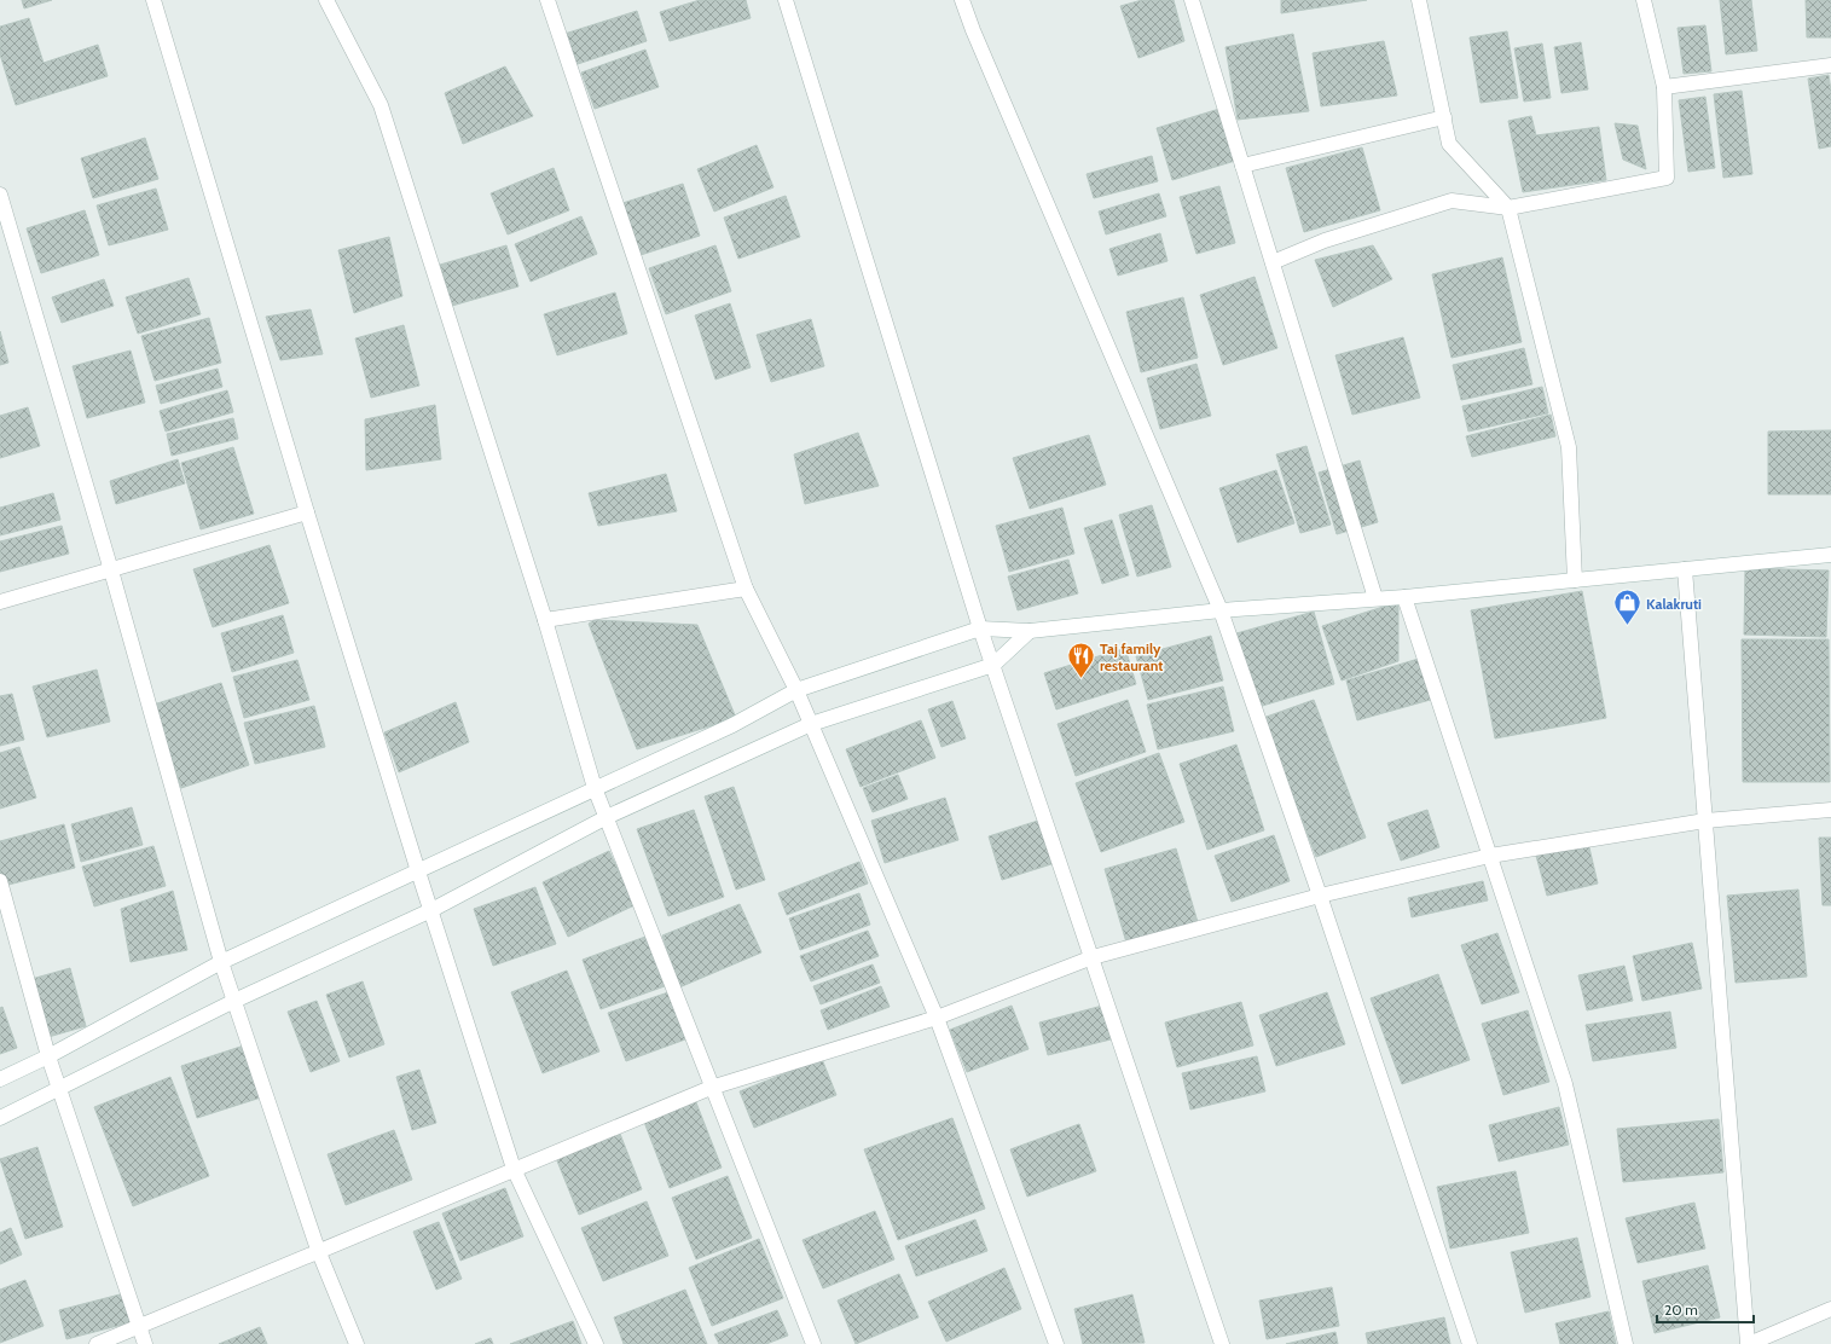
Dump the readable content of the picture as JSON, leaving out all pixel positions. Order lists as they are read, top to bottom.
{
  "places": {
    "shop": ["Kalakruti"],
    "restaurant": ["Taj family restaurant"]
  },
  "scale_bar": "20 m"
}
